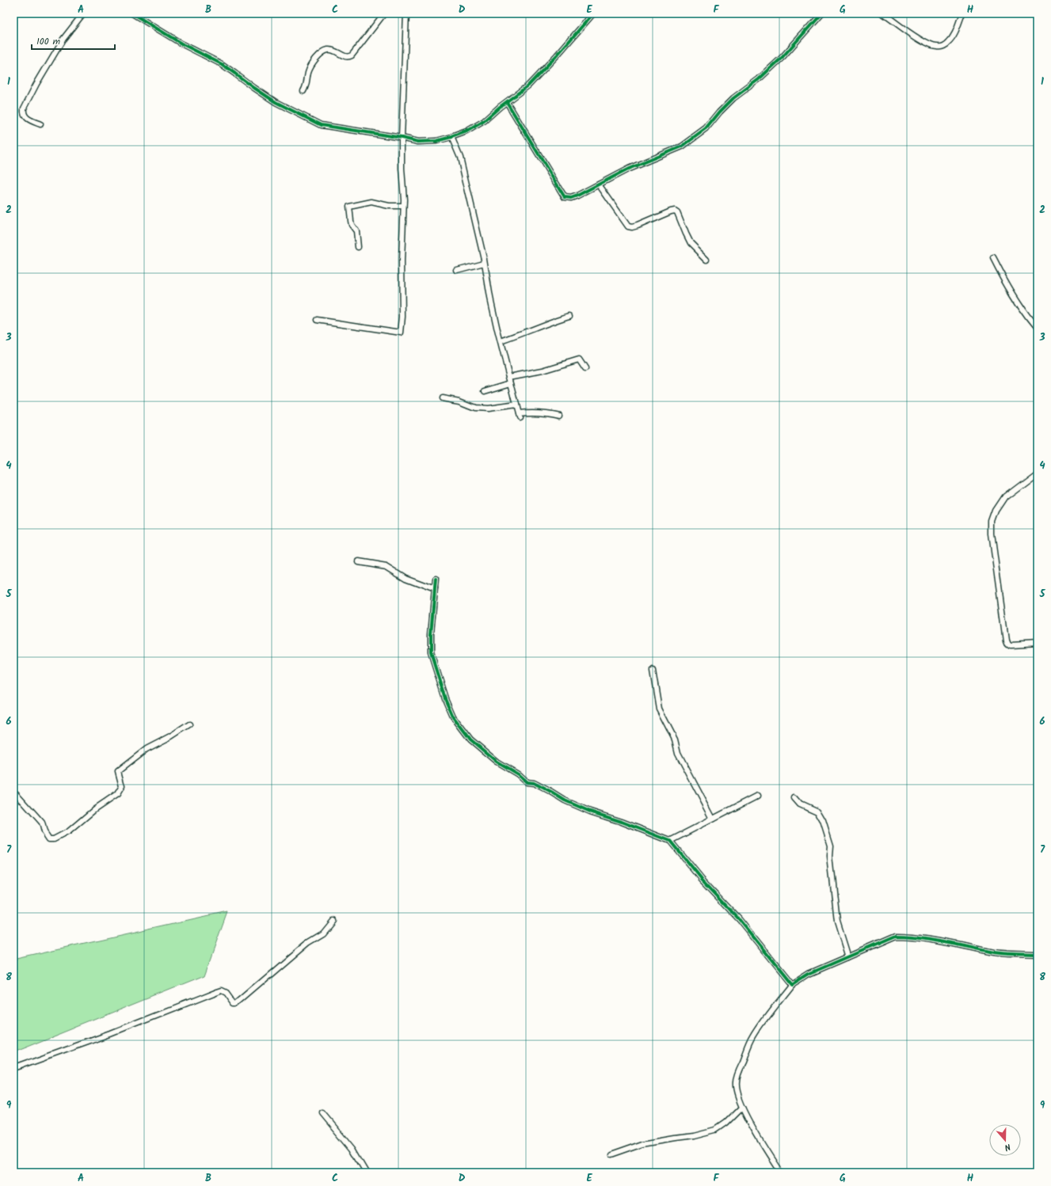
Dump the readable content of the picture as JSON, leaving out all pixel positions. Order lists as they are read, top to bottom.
{
  "scale_bar": "100 m",
  "north": "bottom",
  "grid": {
    "columns": [
      "A",
      "B",
      "C",
      "D",
      "E",
      "F",
      "G",
      "H"
    ],
    "rows": [
      "1",
      "2",
      "3",
      "4",
      "5",
      "6",
      "7",
      "8",
      "9"
    ]
  }
}
